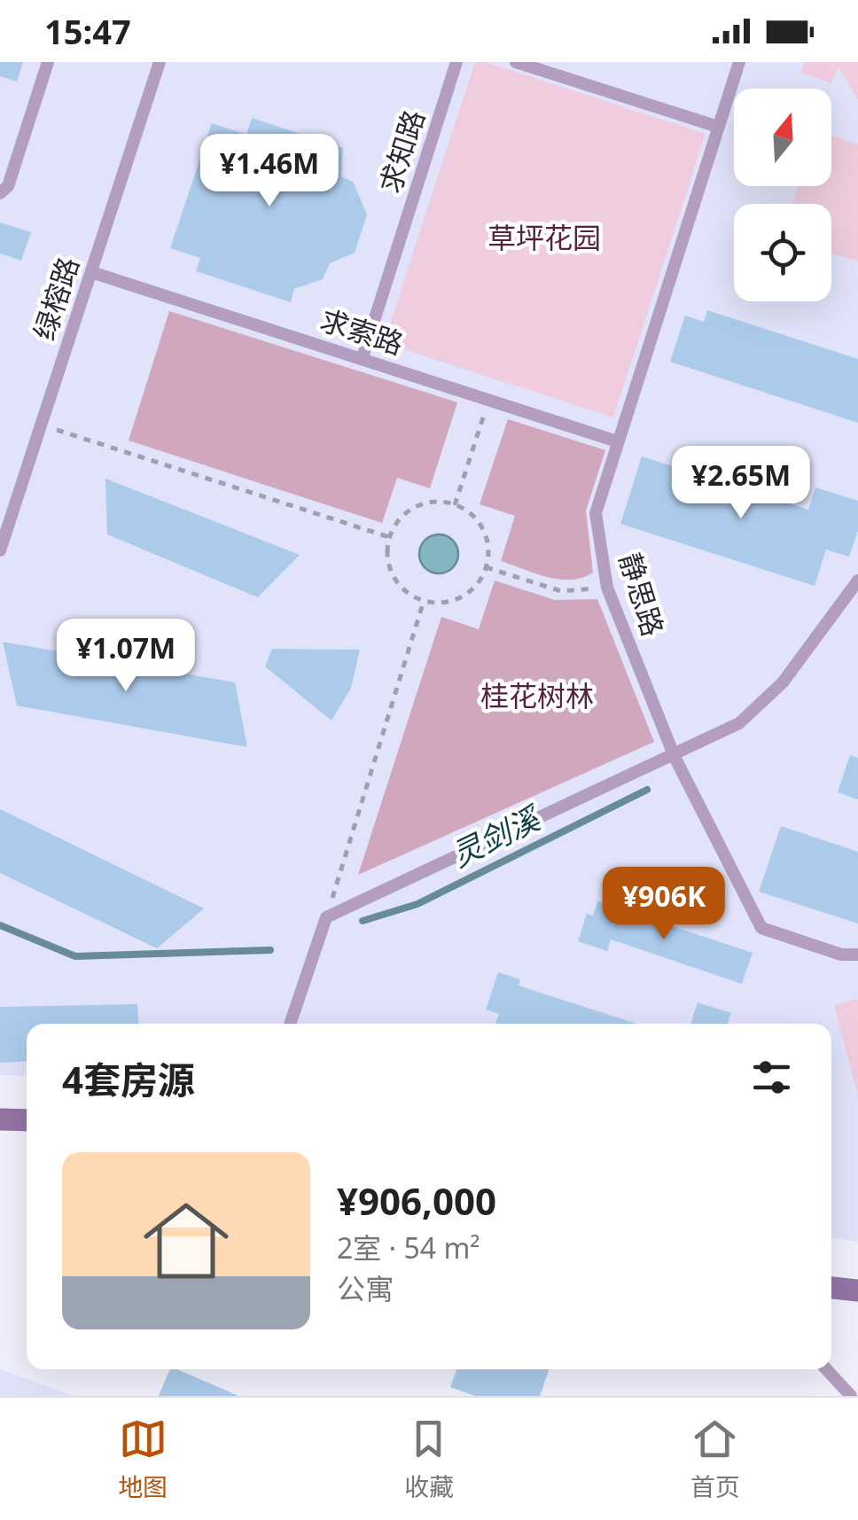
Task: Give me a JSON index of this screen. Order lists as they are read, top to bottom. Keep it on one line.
{"streets":{"lane":["求知路","绿榕路","求索路","静思路"]},"crossings":[["求知路","求索路"],["绿榕路","求索路"],["求索路","静思路"]],"water":["灵剑溪"],"parks":["草坪花园","桂花树林"],"north":"top","page":{"status":"15:47","price":["¥1.46M","¥2.65M","¥1.07M","¥906K"],"heading":"4套房源","list":[{"name":"¥906,000","note":"2室 · 54 m² · 公寓"}],"tabs":["地图","收藏","首页"]}}
